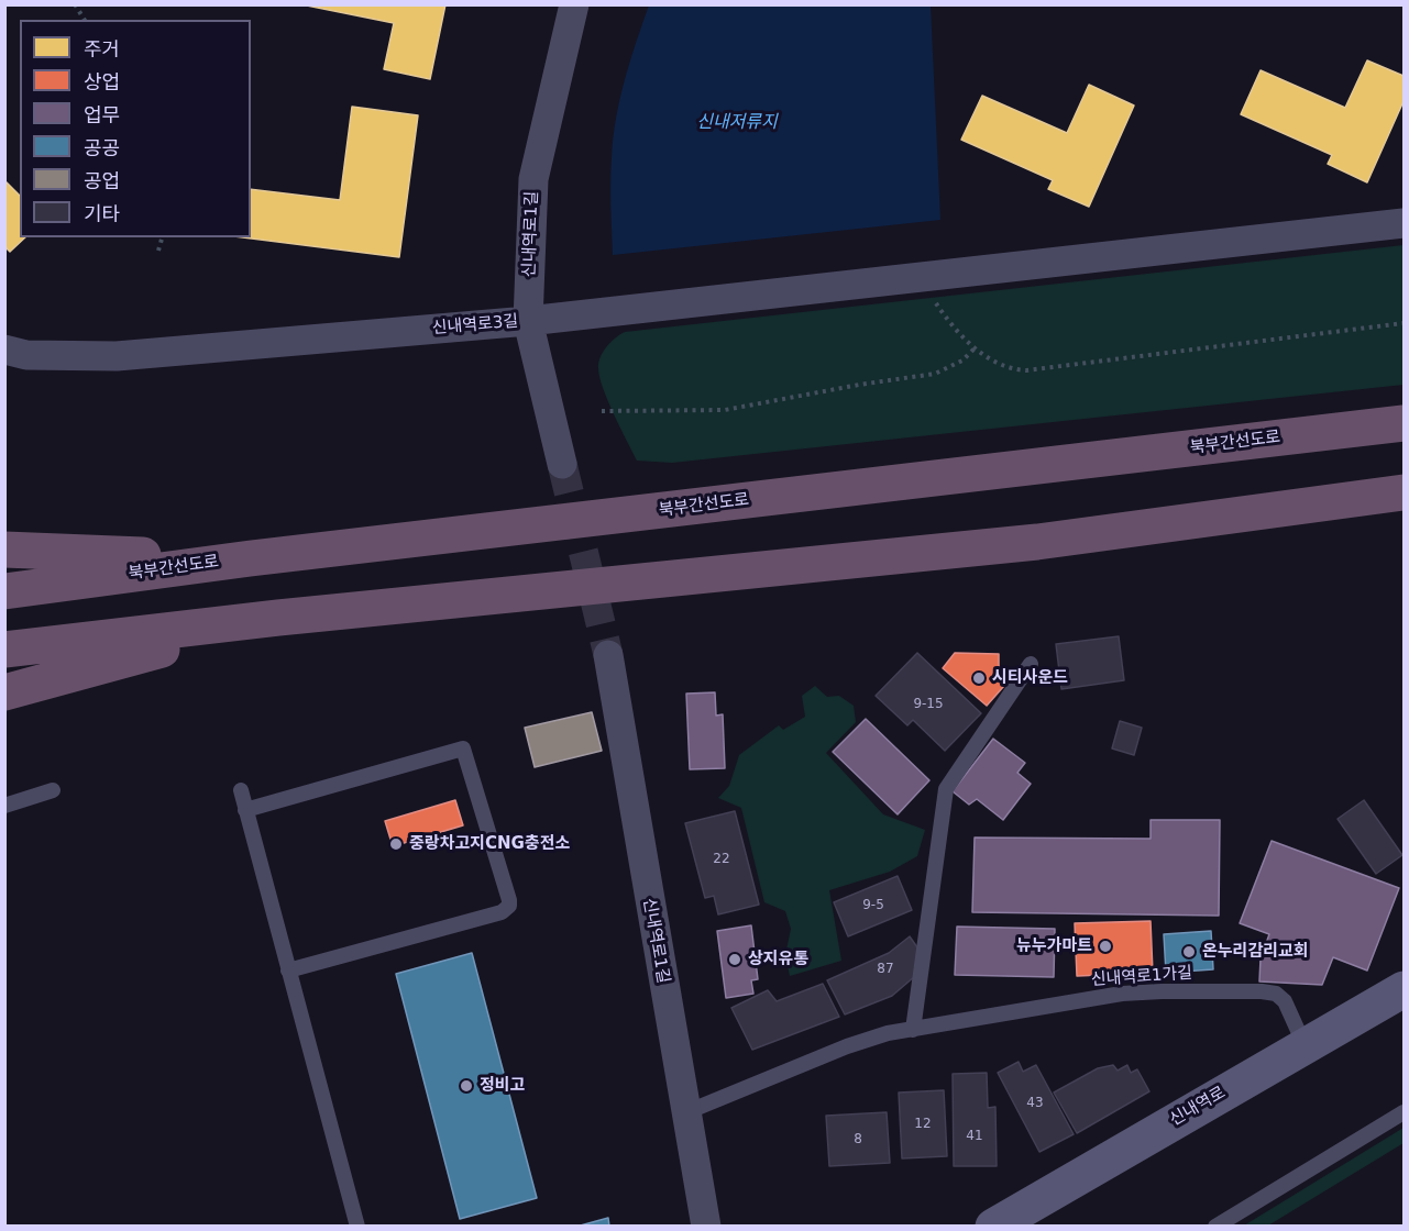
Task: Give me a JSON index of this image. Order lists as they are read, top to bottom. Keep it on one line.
{"streets":{"highway":["북부간선도로"],"street":["신내역로1길","신내역로3길","신내역로"],"lane":["신내역로1가길"]},"crossings":[["신내역로1길","신내역로3길"],["신내역로1길","신내역로1가길"],["신내역로1가길","신내역로"]],"water":["신내저류지"],"places":["시티사운드","중랑차고지CNG충전소","뉴누가마트","온누리감리교회","상지유통","정비고"],"house_numbers":["9-15","22","9-5","87","43","12","41","8"],"legend":["주거","상업","업무","공공","공업","기타"]}
